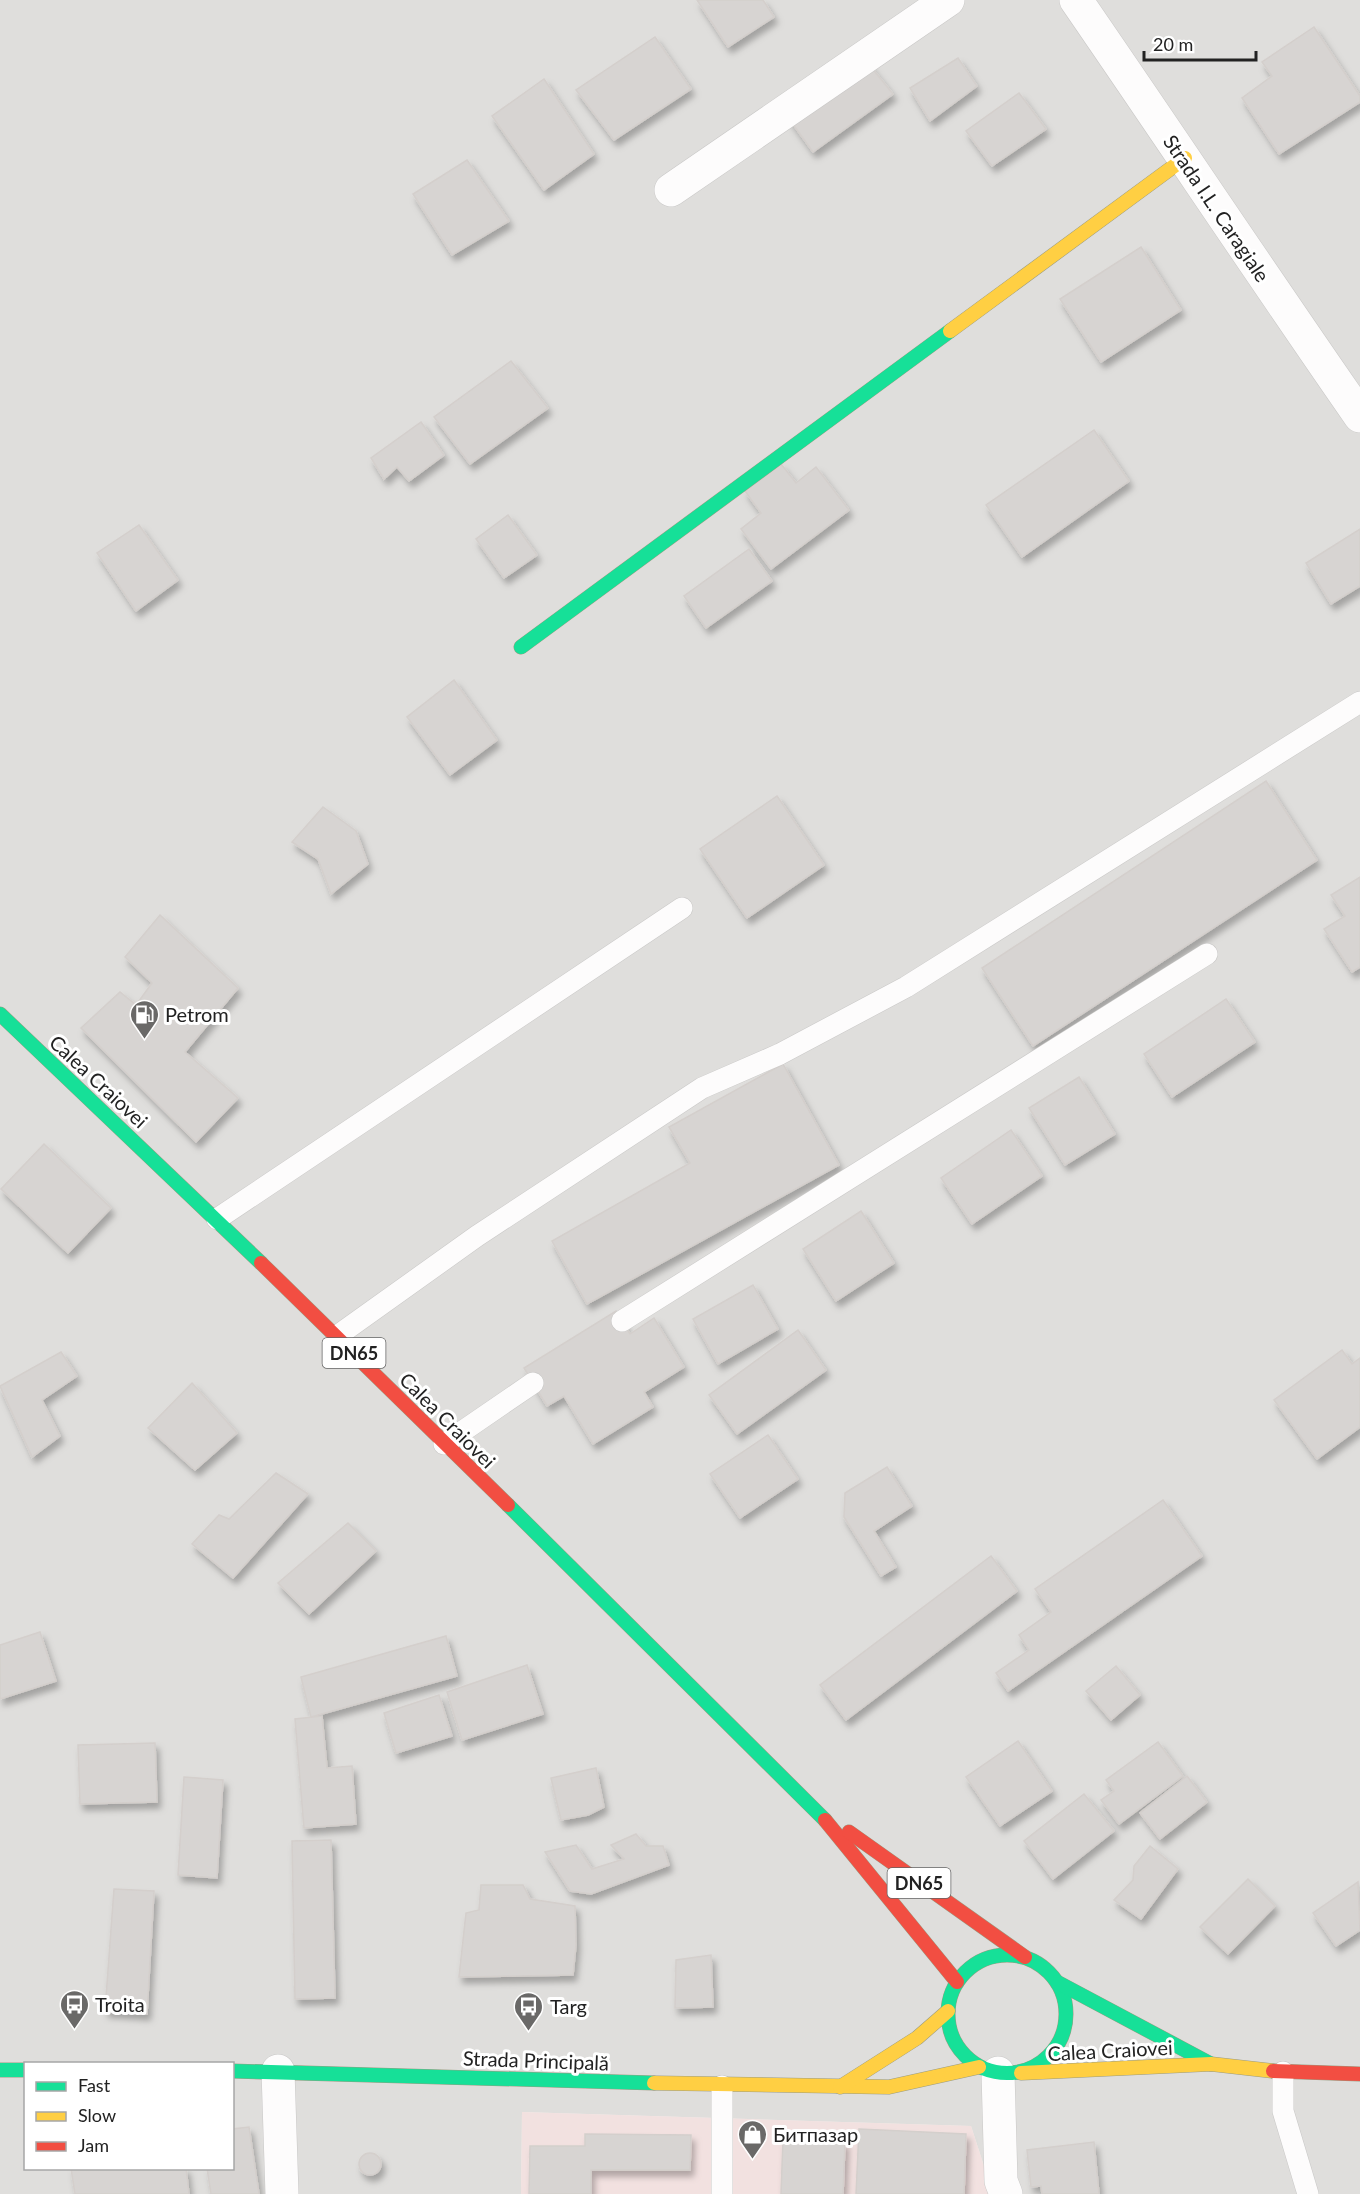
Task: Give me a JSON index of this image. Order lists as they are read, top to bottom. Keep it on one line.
{"streets":{"main road":["Calea Craiovei","DN65","Strada Principală"],"street":["Strada I.L. Caragiale"]},"crossings":[["Calea Craiovei","DN65"],["Calea Craiovei","Strada Principală"],["DN65","Strada Principală"]],"places":{"fuel station":["Petrom"],"bus stop":["Troita","Targ"],"shop":["Битпазар"]},"legend":["Fast","Slow","Jam"],"scale_bar":"20 m"}
